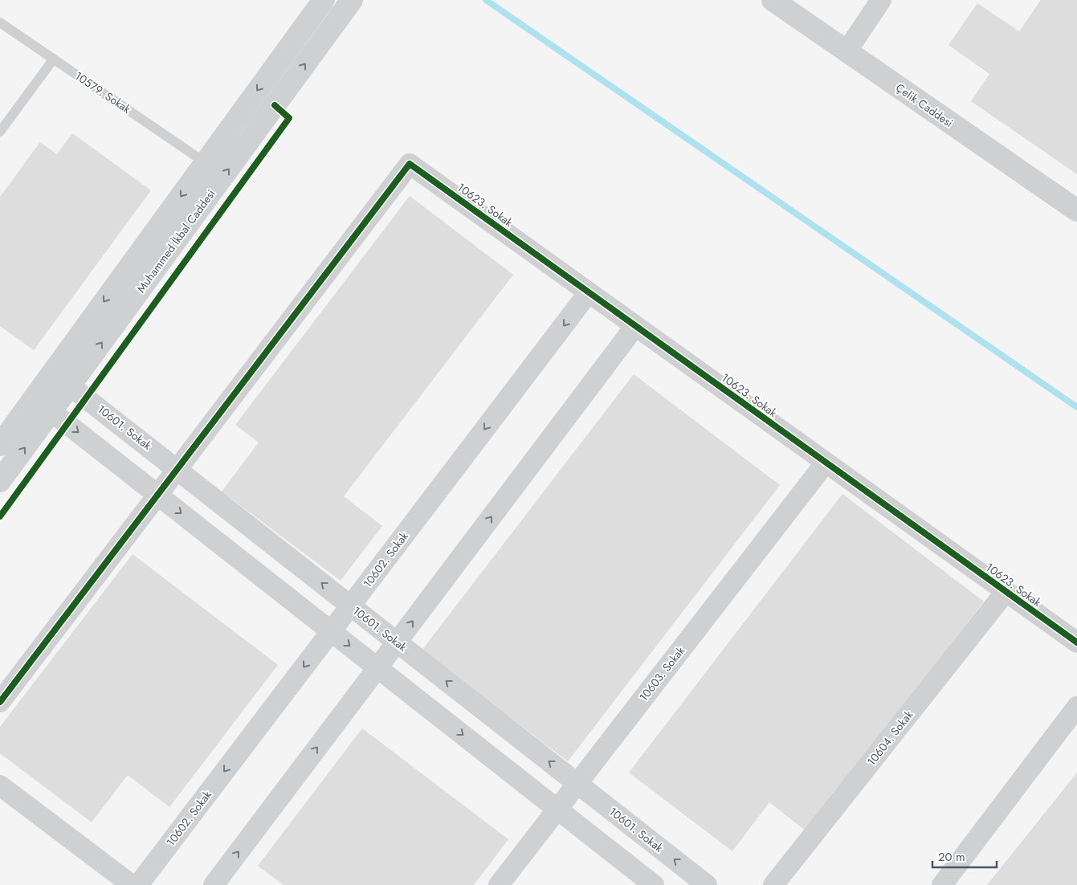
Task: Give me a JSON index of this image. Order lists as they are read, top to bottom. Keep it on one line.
{"streets":{"street":["Çelik Caddesi","10623. Sokak","Muhammed İkbal Caddesi","10601. Sokak","10602. Sokak","10603. Sokak","10604. Sokak"],"lane":["10579. Sokak"]},"crossings":[["10579. Sokak","Muhammed İkbal Caddesi"],["10623. Sokak","10601. Sokak"],["10623. Sokak","10602. Sokak"],["10623. Sokak","10603. Sokak"],["10623. Sokak","10604. Sokak"],["Muhammed İkbal Caddesi","10601. Sokak"],["10601. Sokak","10602. Sokak"],["10601. Sokak","10603. Sokak"]],"scale_bar":"20 m"}
